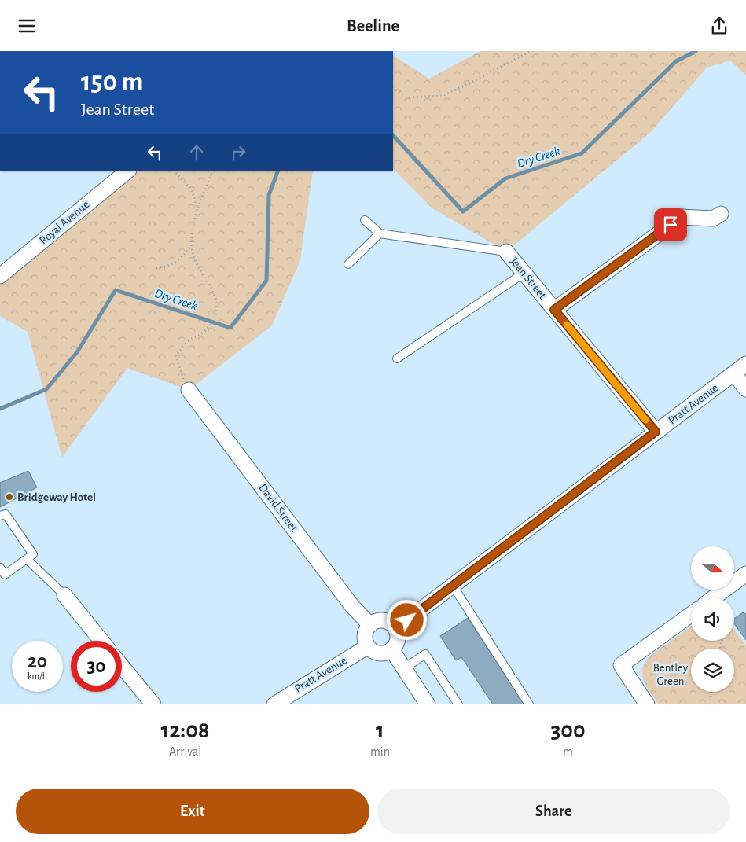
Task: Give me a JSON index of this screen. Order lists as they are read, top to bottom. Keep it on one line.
{"streets":{"street":["Royal Avenue","Jean Street","Pratt Avenue","David Street"]},"crossings":[["Jean Street","Pratt Avenue"],["Pratt Avenue","David Street"]],"water":["Dry Creek"],"parks":["Bentley Green"],"places":["Bridgeway Hotel"],"north":"right","page":{"header":"Beeline","turn":["150 m","Jean Street"],"speed":"20 km/h","limit":"30","eta":["12:08","Arrival","1","min","300","m"],"buttons":["Exit","Share"]}}
